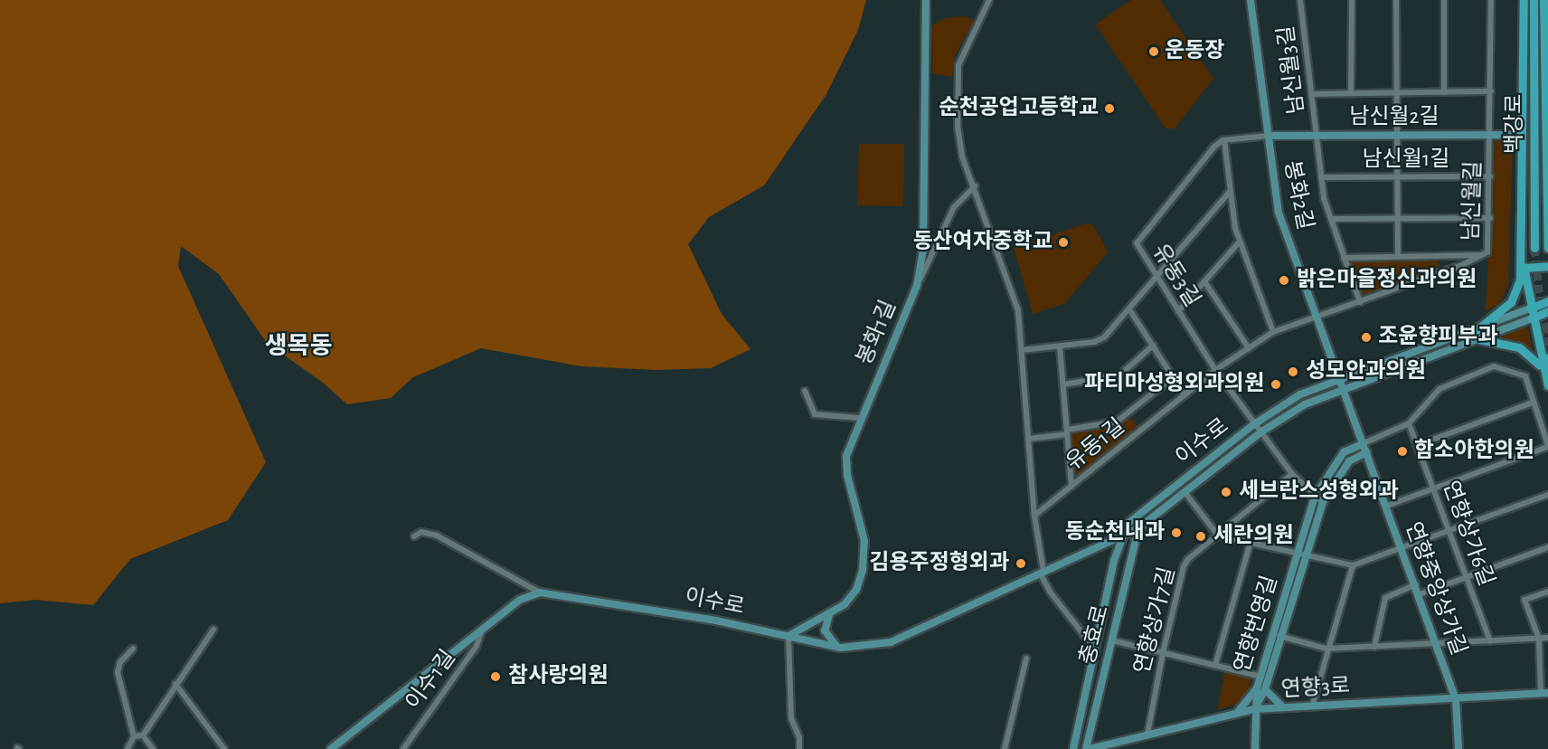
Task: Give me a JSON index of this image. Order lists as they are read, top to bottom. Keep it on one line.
{"streets":{"main road":["백강로"],"street":["남신월3길","남신월2길","남신월1길","봉화2길","남신월길","유동3길","봉화1길","이수로","유동1길","연향상가6길","연향중앙상가길","연향상가7길","연향번영길","충효로","이수1길","연향3로"]},"crossings":[["남신월3길","남신월2길"],["남신월2길","봉화2길"],["남신월2길","남신월길"],["남신월1길","남신월길"],["봉화2길","남신월길"],["봉화2길","이수로"],["봉화2길","유동1길"],["봉화2길","연향중앙상가길"],["봉화2길","연향번영길"],["남신월길","유동1길"],["유동3길","이수로"],["유동3길","유동1길"],["유동3길","연향상가7길"],["봉화1길","이수로"],["이수로","충효로"],["이수로","이수1길"],["연향중앙상가길","연향번영길"],["연향중앙상가길","연향3로"],["연향상가7길","연향3로"],["연향번영길","연향3로"],["충효로","연향3로"]],"districts":["생목동"],"places":["운동장","순천공업고등학교","동산여자중학교","밝은마을정신과의원","조윤향피부과","성모안과의원","파티마성형외과의원","함소아한의원","세브란스성형외과","동순천내과","세란의원","김용주정형외과","참사랑의원"]}
